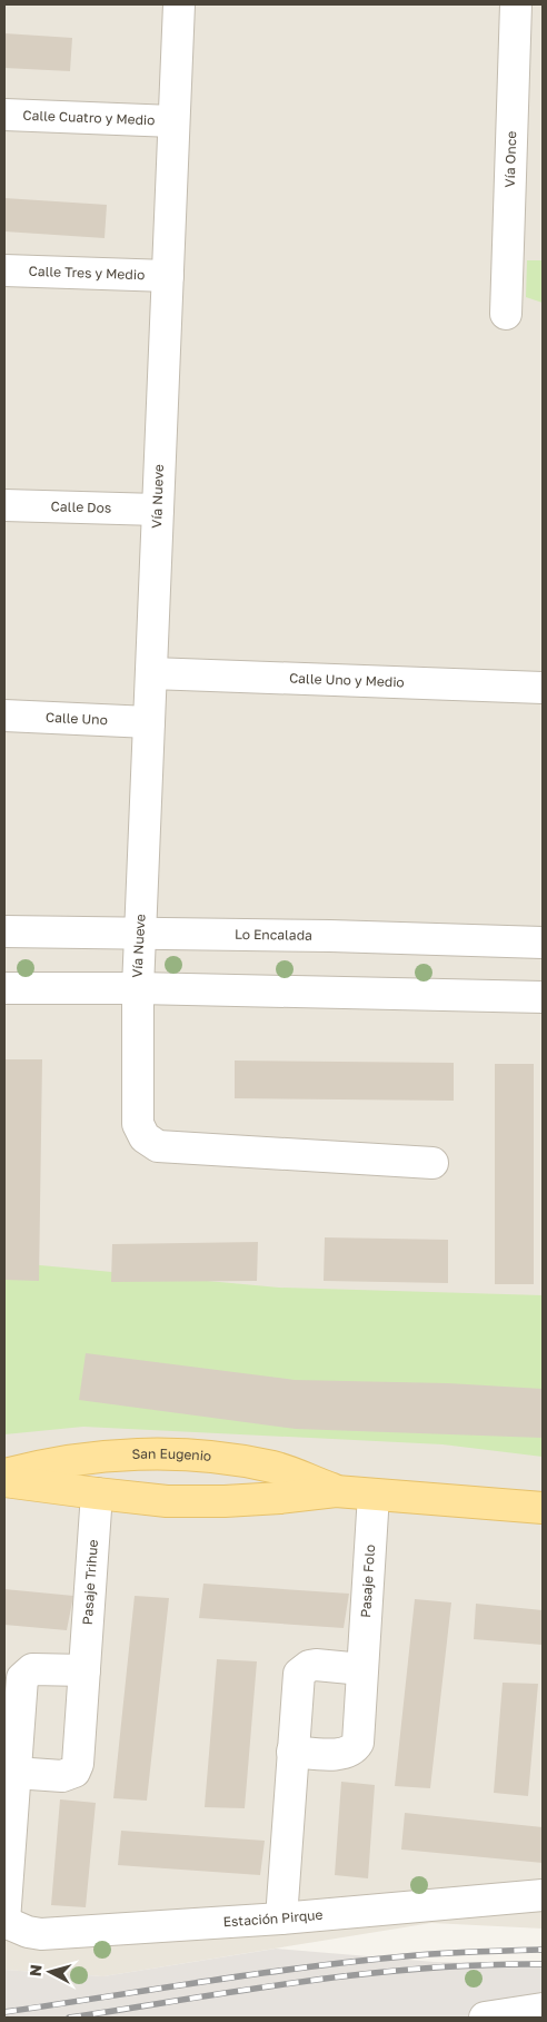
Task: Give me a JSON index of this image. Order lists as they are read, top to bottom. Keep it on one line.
{"streets":{"main road":["San Eugenio"],"street":["Calle Cuatro y Medio","Vía Once","Calle Tres y Medio","Vía Nueve","Calle Dos","Calle Uno y Medio","Calle Uno","Lo Encalada","Pasaje Trihue","Pasaje Folo","Estación Pirque"]},"crossings":[["Calle Cuatro y Medio","Vía Nueve"],["Calle Tres y Medio","Vía Nueve"],["Vía Nueve","Calle Dos"],["Vía Nueve","Calle Uno y Medio"],["Vía Nueve","Calle Uno"],["Vía Nueve","Lo Encalada"],["San Eugenio","Pasaje Trihue"],["San Eugenio","Pasaje Folo"]],"north":"left"}
